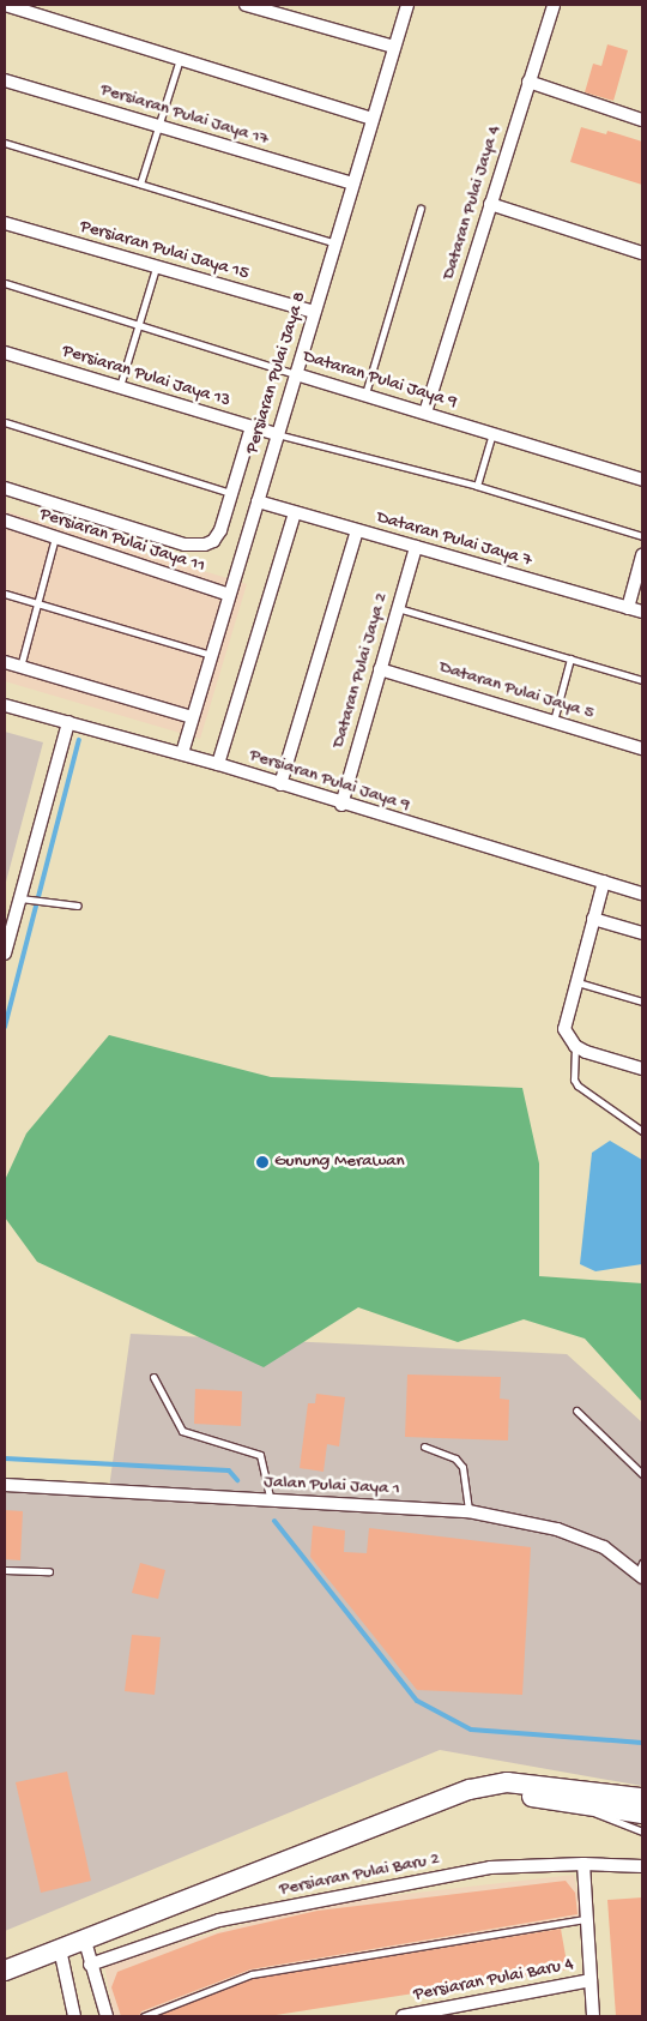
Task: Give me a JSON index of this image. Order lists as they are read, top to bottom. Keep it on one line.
{"streets":{"street":["Persiaran Pulai Jaya 17","Dataran Pulai Jaya 4","Persiaran Pulai Jaya 15","Persiaran Pulai Jaya 8","Persiaran Pulai Jaya 13","Dataran Pulai Jaya 9","Dataran Pulai Jaya 7","Persiaran Pulai Jaya 11","Dataran Pulai Jaya 2","Dataran Pulai Jaya 5","Persiaran Pulai Jaya 9","Jalan Pulai Jaya 1","Persiaran Pulai Baru 2","Persiaran Pulai Baru 4"]},"crossings":[["Persiaran Pulai Jaya 17","Persiaran Pulai Jaya 8"],["Dataran Pulai Jaya 4","Dataran Pulai Jaya 9"],["Persiaran Pulai Jaya 15","Persiaran Pulai Jaya 8"],["Persiaran Pulai Jaya 8","Persiaran Pulai Jaya 13"],["Persiaran Pulai Jaya 8","Dataran Pulai Jaya 9"],["Persiaran Pulai Jaya 8","Dataran Pulai Jaya 7"],["Persiaran Pulai Jaya 8","Persiaran Pulai Jaya 11"],["Persiaran Pulai Jaya 8","Persiaran Pulai Jaya 9"],["Dataran Pulai Jaya 7","Dataran Pulai Jaya 2"],["Dataran Pulai Jaya 2","Dataran Pulai Jaya 5"],["Dataran Pulai Jaya 2","Persiaran Pulai Jaya 9"]],"places":["Gunung Merawan"]}
